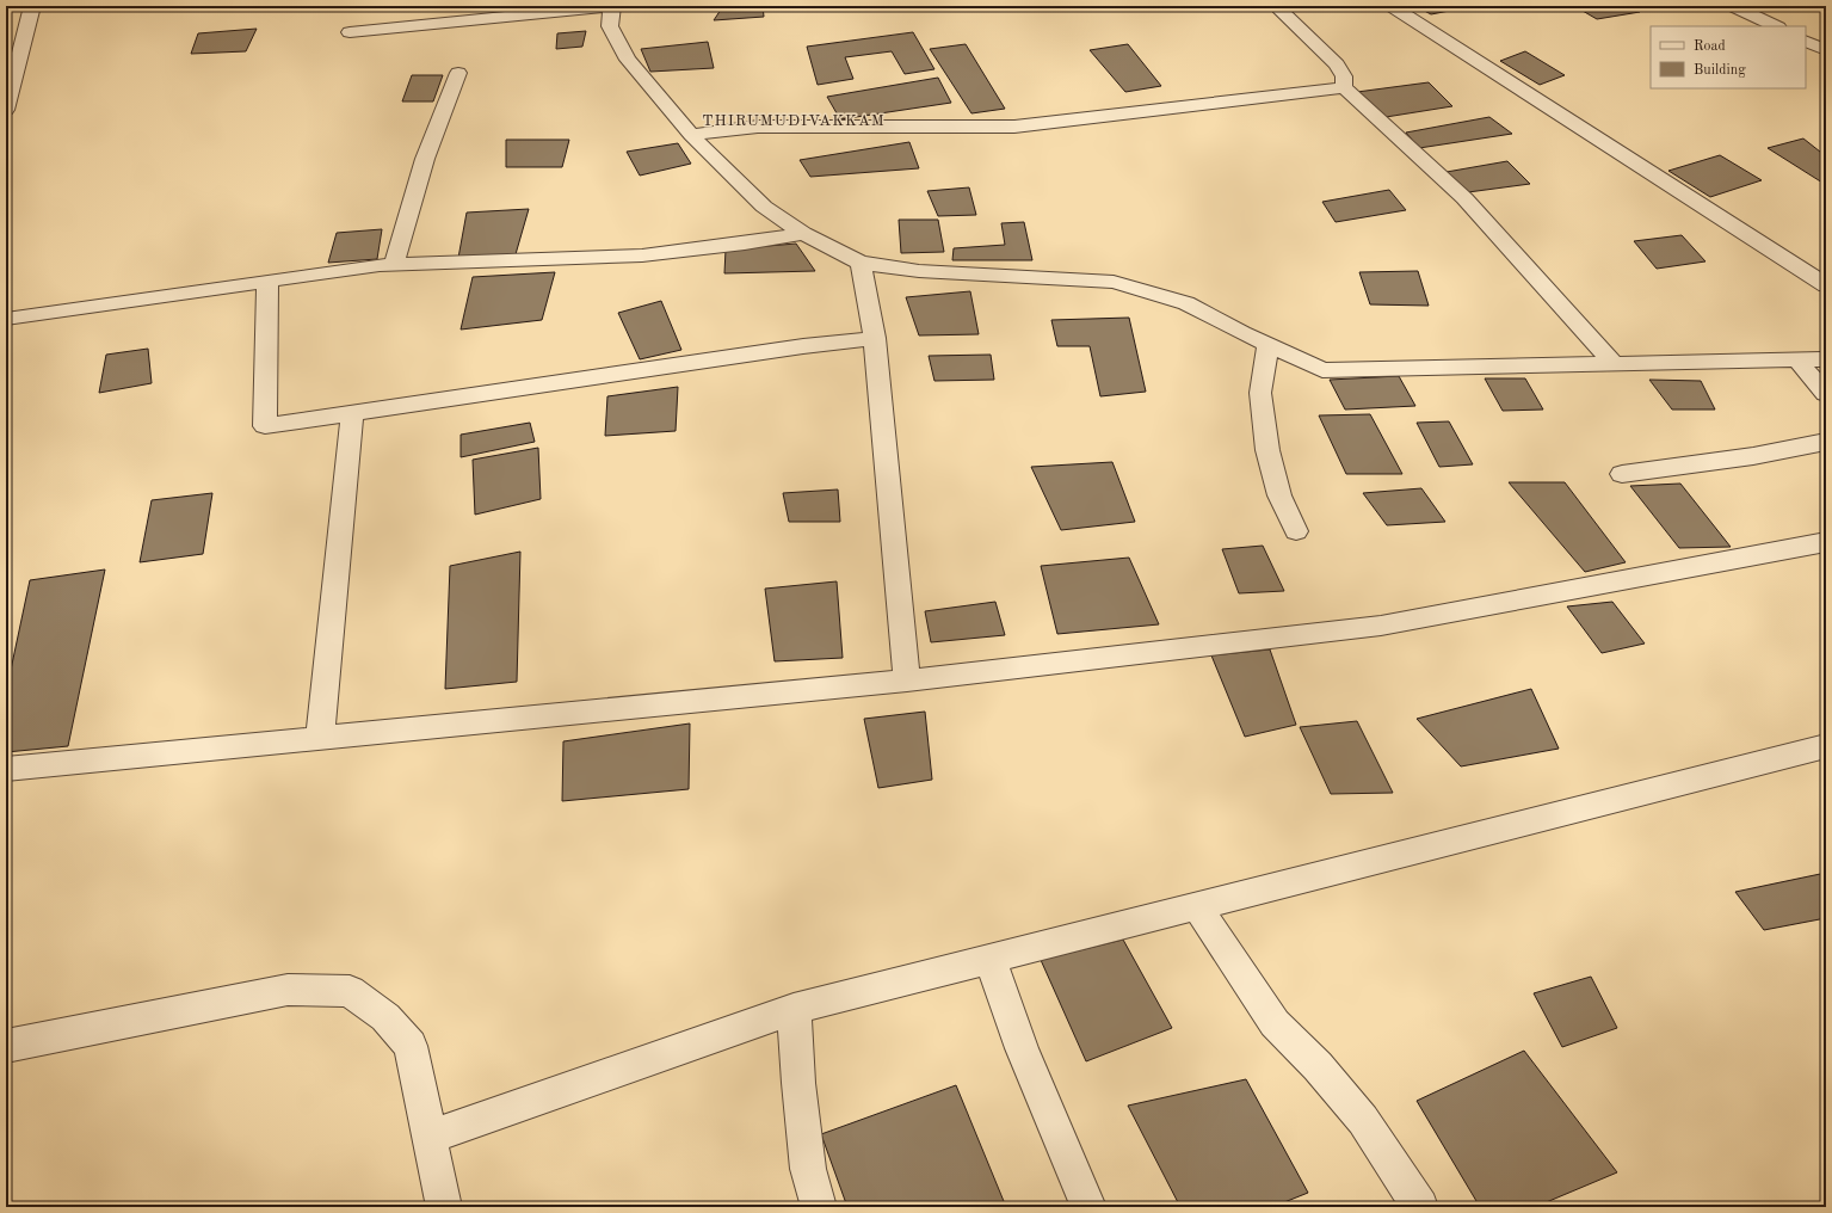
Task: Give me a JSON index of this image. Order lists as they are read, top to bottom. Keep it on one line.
{"districts":["THIRUMUDIVAKKAM"],"legend":["Road","Building"]}
